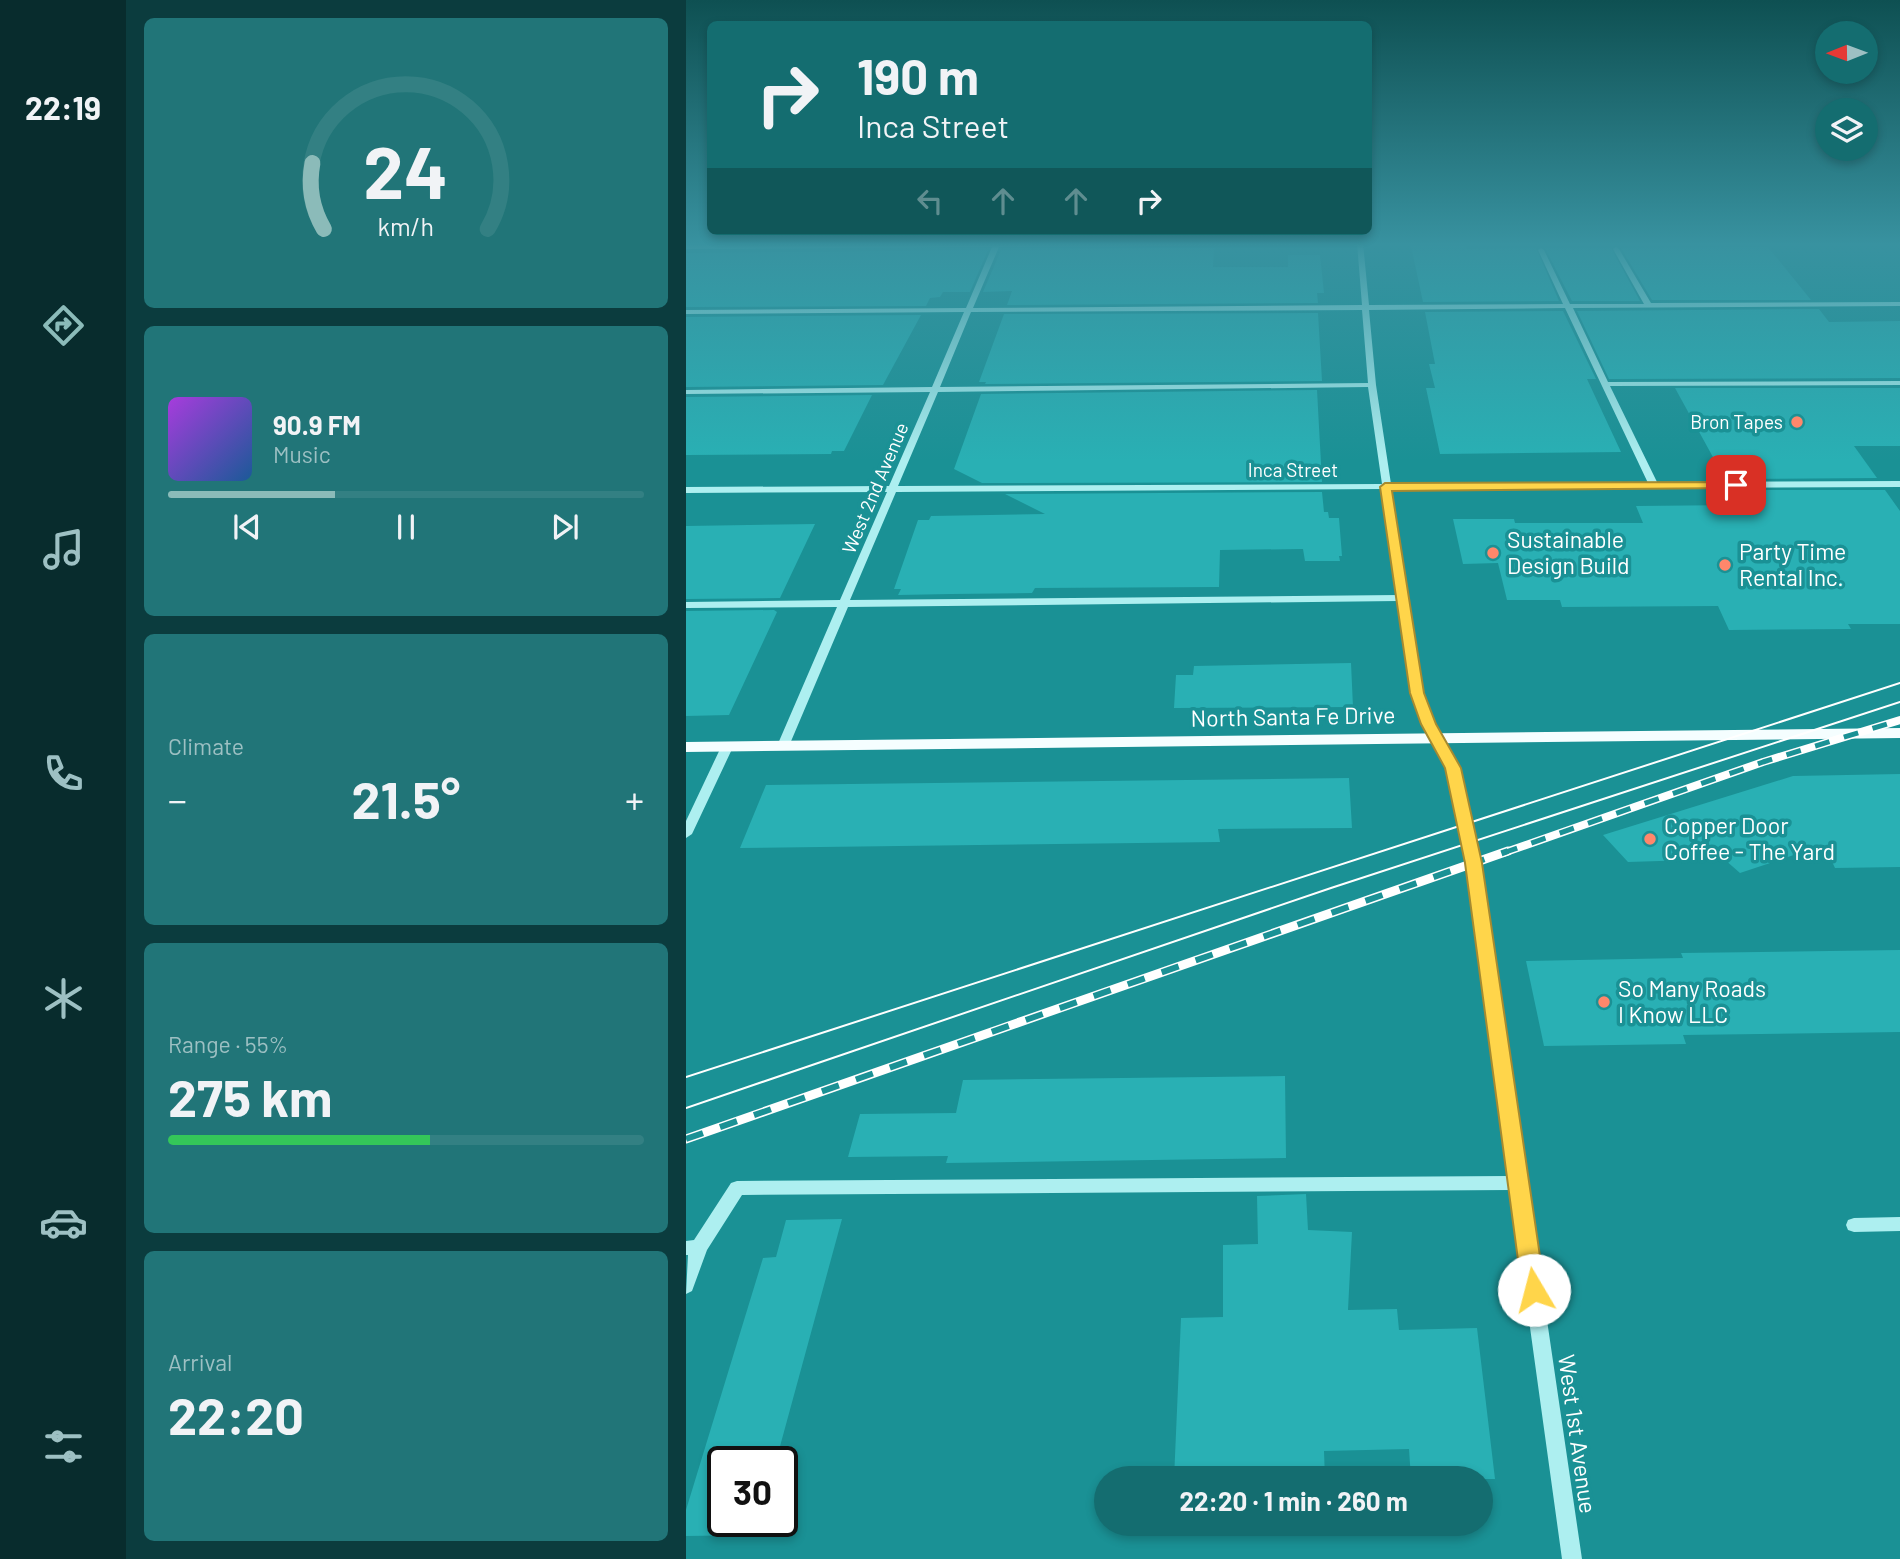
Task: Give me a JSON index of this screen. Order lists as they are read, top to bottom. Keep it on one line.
{"streets":{"main road":["North Santa Fe Drive"],"street":["Inca Street","West 2nd Avenue","West 1st Avenue"]},"crossings":[["Inca Street","West 2nd Avenue"],["Inca Street","West 1st Avenue"],["West 2nd Avenue","North Santa Fe Drive"],["North Santa Fe Drive","West 1st Avenue"]],"places":["Bron Tapes","Sustainable Design Build","Party Time Rental Inc.","Copper Door Coffee - The Yard","So Many Roads I Know LLC"],"north":"left","page":{"tabs":"22:19","turn":["190 m","Inca Street"],"song":["90.9 FM","Music"],"tile":["Climate",["Range · 55%","275 km"],["Arrival","22:20"]],"heat":["−","21.5°","+"],"limit":"30","trip":"22:20 · 1 min · 260 m","gauge":["24","km/h"]}}
